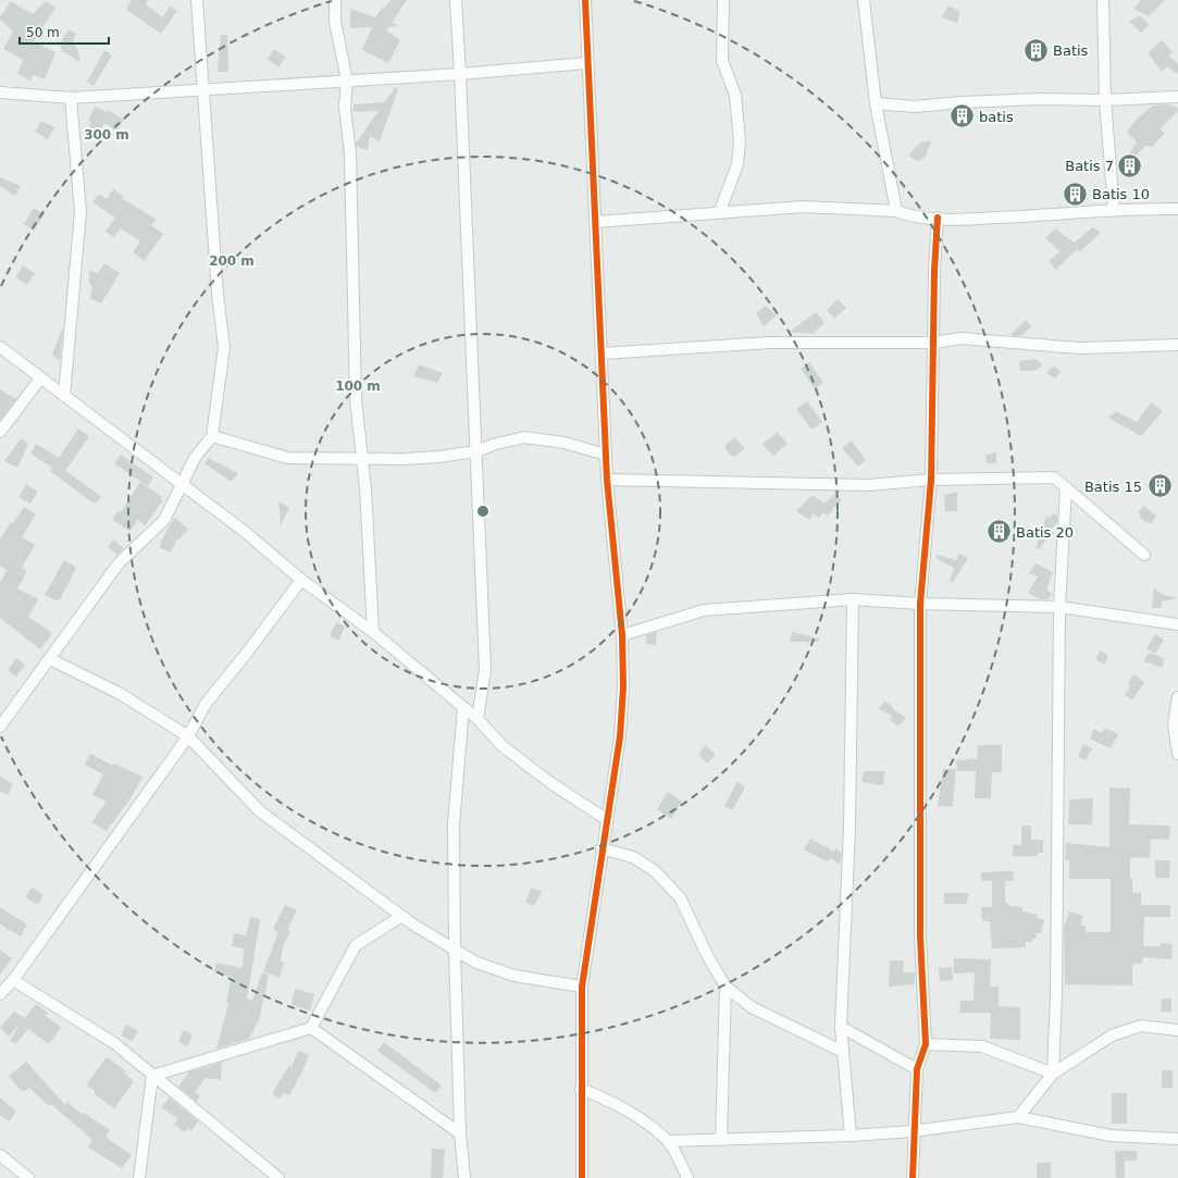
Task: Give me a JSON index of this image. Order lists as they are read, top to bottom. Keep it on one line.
{"places":{"building":["Batis","batis","Batis 7","Batis 10","Batis 15","Batis 20"]},"scale_bar":"50 m","rings":["300 m","200 m","100 m"]}
